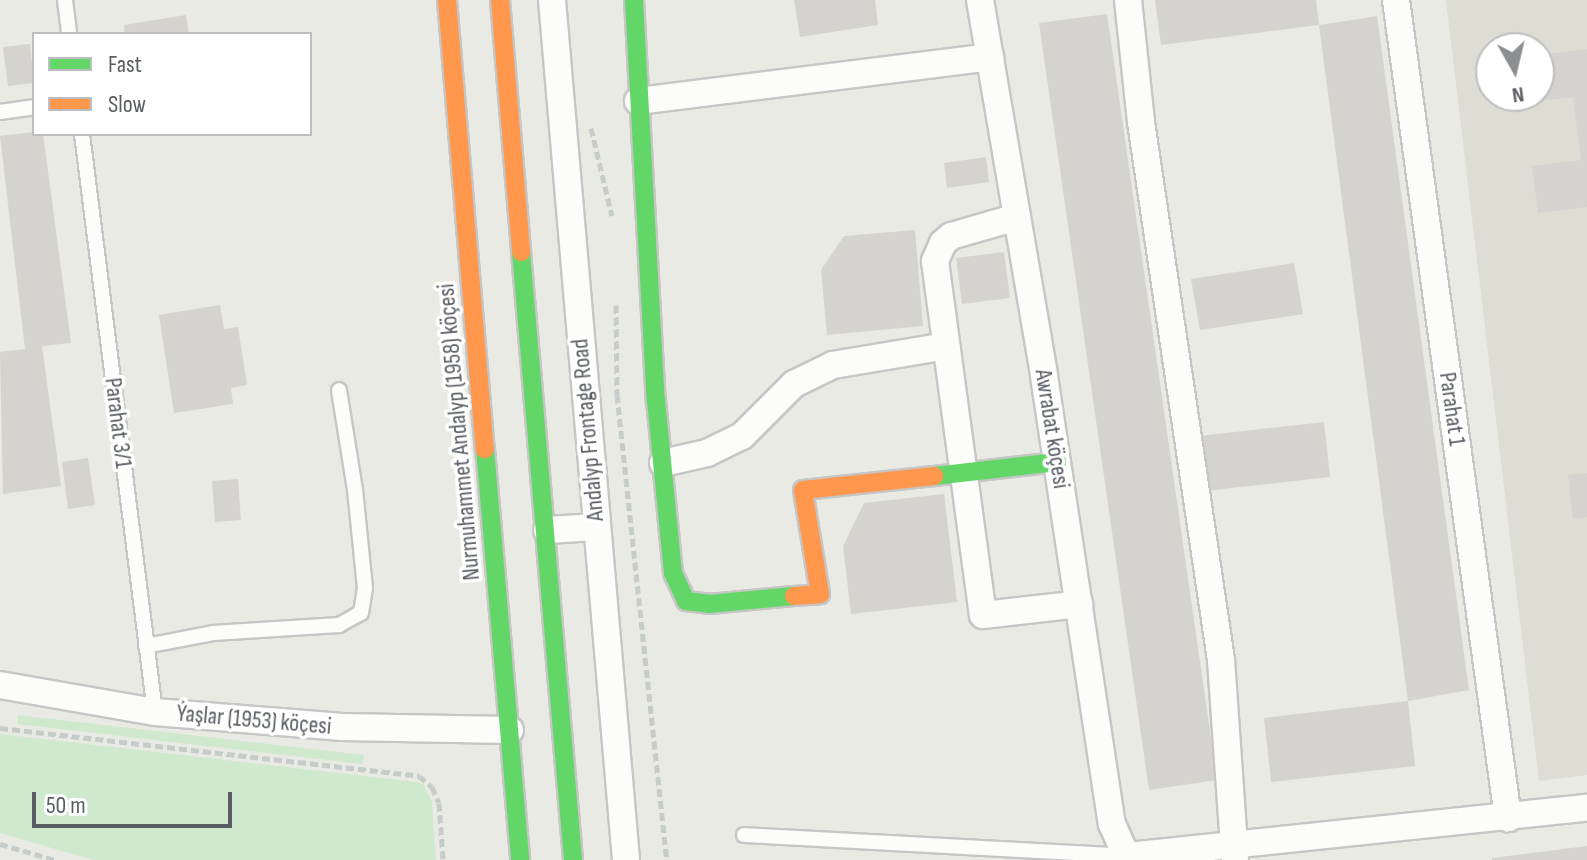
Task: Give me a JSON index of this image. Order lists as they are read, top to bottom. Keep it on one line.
{"streets":{"main road":["Nurmuhammet Andalyp (1958) köçesi"],"street":["Parahat 1","Awrabat köçesi","Andalyp Frontage Road","Ýaşlar (1953) köçesi"],"lane":["Parahat 3/1"]},"crossings":[["Parahat 3/1","Ýaşlar (1953) köçesi"],["Nurmuhammet Andalyp (1958) köçesi","Ýaşlar (1953) köçesi"]],"legend":["Fast","Slow"],"scale_bar":"50 m","north":"bottom"}
